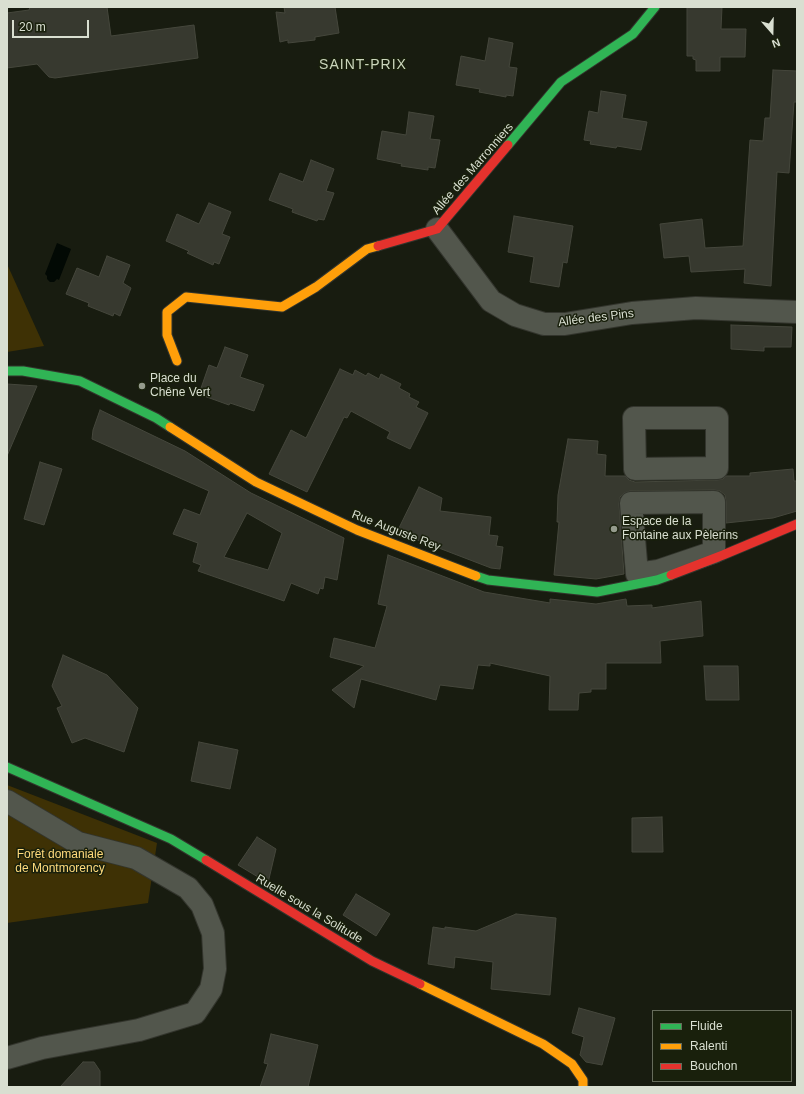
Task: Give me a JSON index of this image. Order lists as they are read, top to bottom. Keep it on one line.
{"streets":{"street":["Allée des Marronniers","Allée des Pins","Rue Auguste Rey","Ruelle sous la Solitude"]},"crossings":[["Allée des Marronniers","Allée des Pins"]],"districts":["SAINT-PRIX"],"parks":["Forêt domaniale de Montmorency"],"places":["Place du Chêne Vert","Espace de la Fontaine aux Pèlerins"],"legend":["Fluide","Ralenti","Bouchon"],"scale_bar":"20 m","north":"bottom"}
